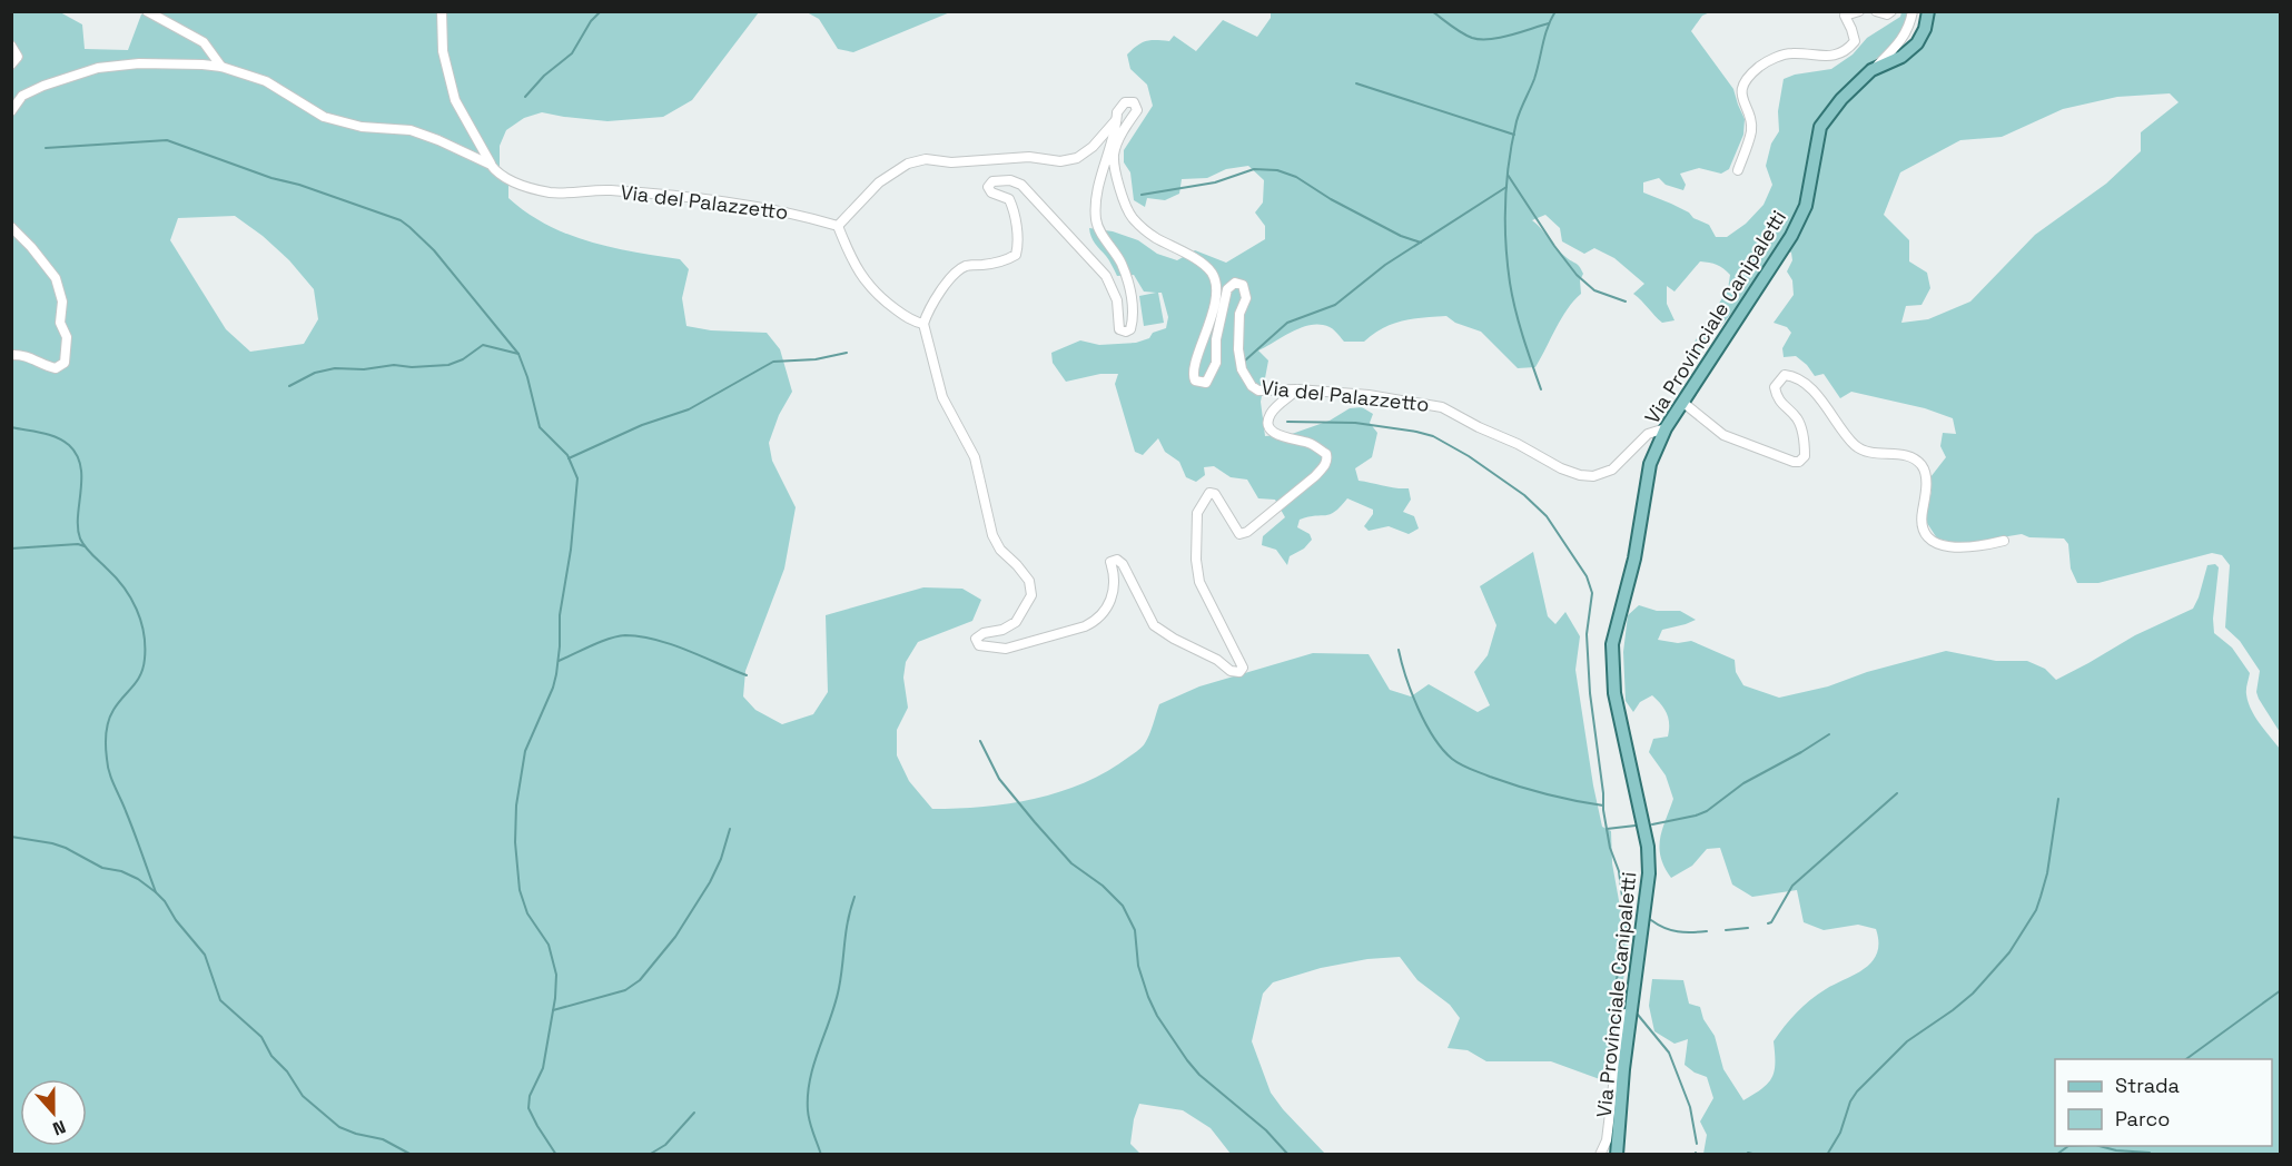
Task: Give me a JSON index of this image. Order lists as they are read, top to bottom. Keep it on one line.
{"streets":{"main road":["Via Provinciale Canipaletti"],"street":["Via del Palazzetto"]},"crossings":[["Via del Palazzetto","Via Provinciale Canipaletti"]],"legend":["Strada","Parco"],"north":"bottom"}
